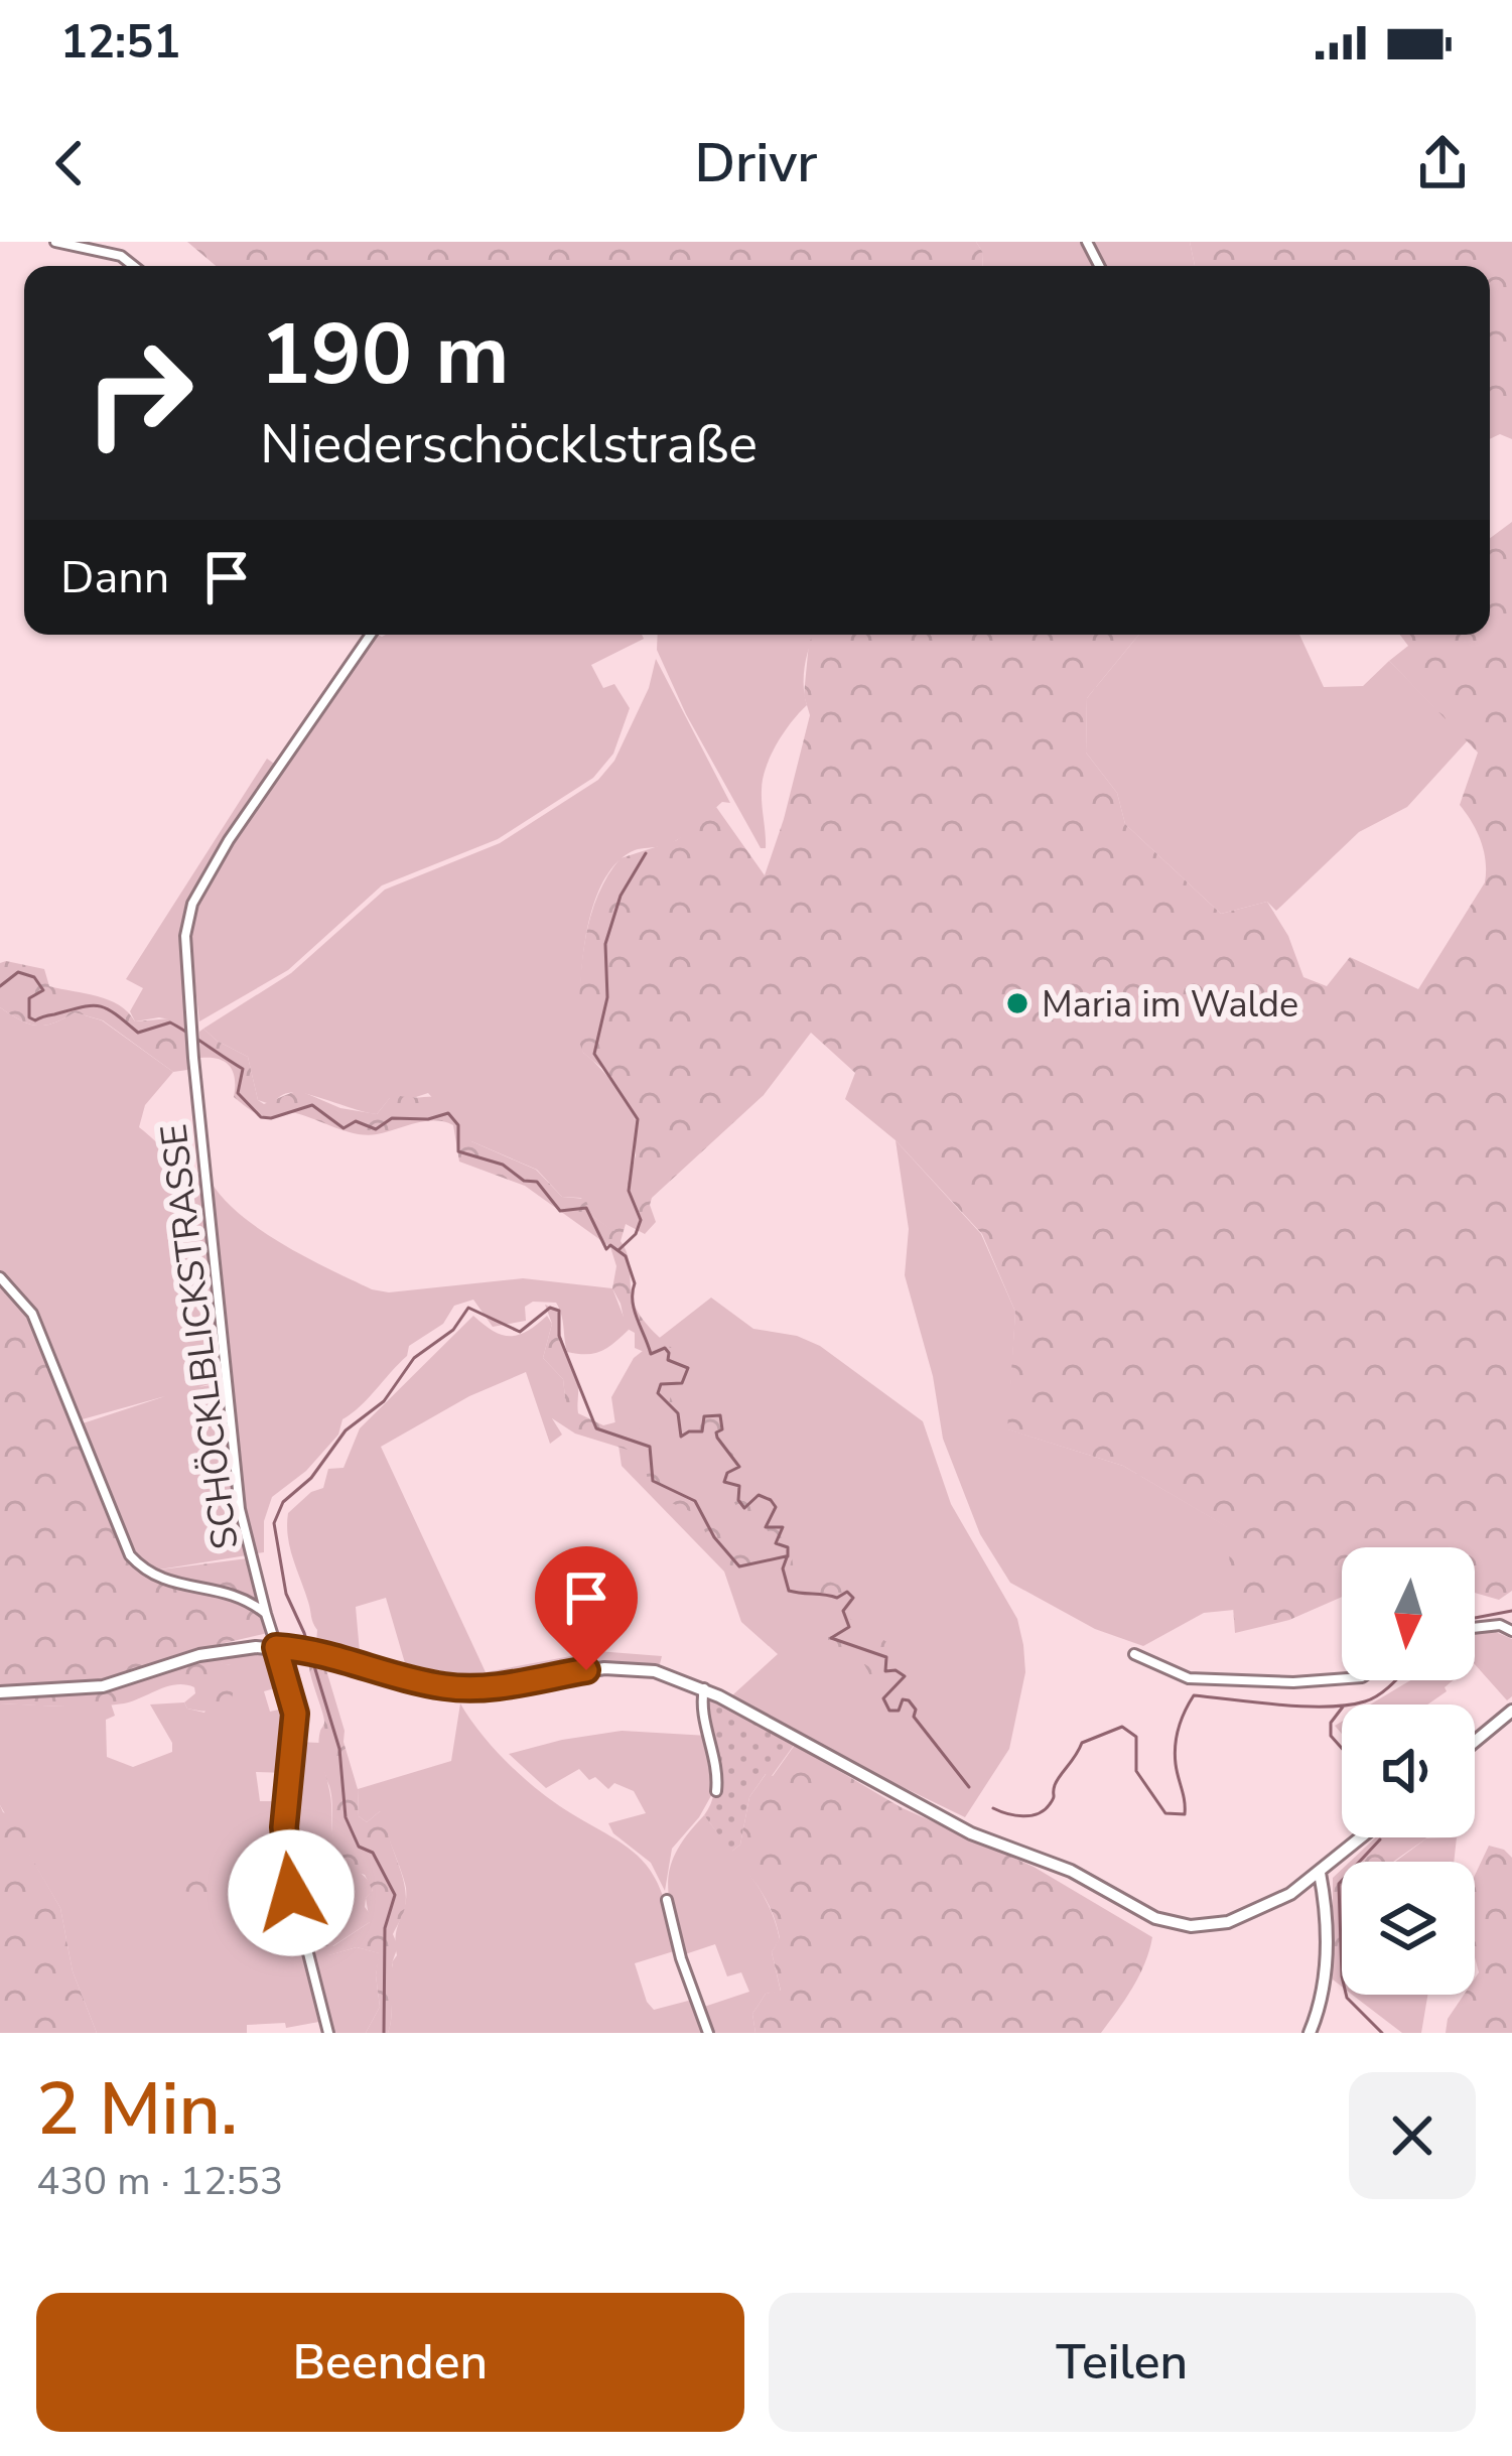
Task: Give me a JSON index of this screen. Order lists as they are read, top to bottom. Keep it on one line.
{"streets":{"street":["SCHÖCKLBLICKSTRASSE"]},"places":["Maria im Walde"],"north":"bottom","page":{"status":"12:51","header":"Drivr","turn":["190 m","Niederschöcklstraße"],"then":"Dann","heading":["2 Min.","430 m · 12:53"],"buttons":["Beenden","Teilen"]}}
